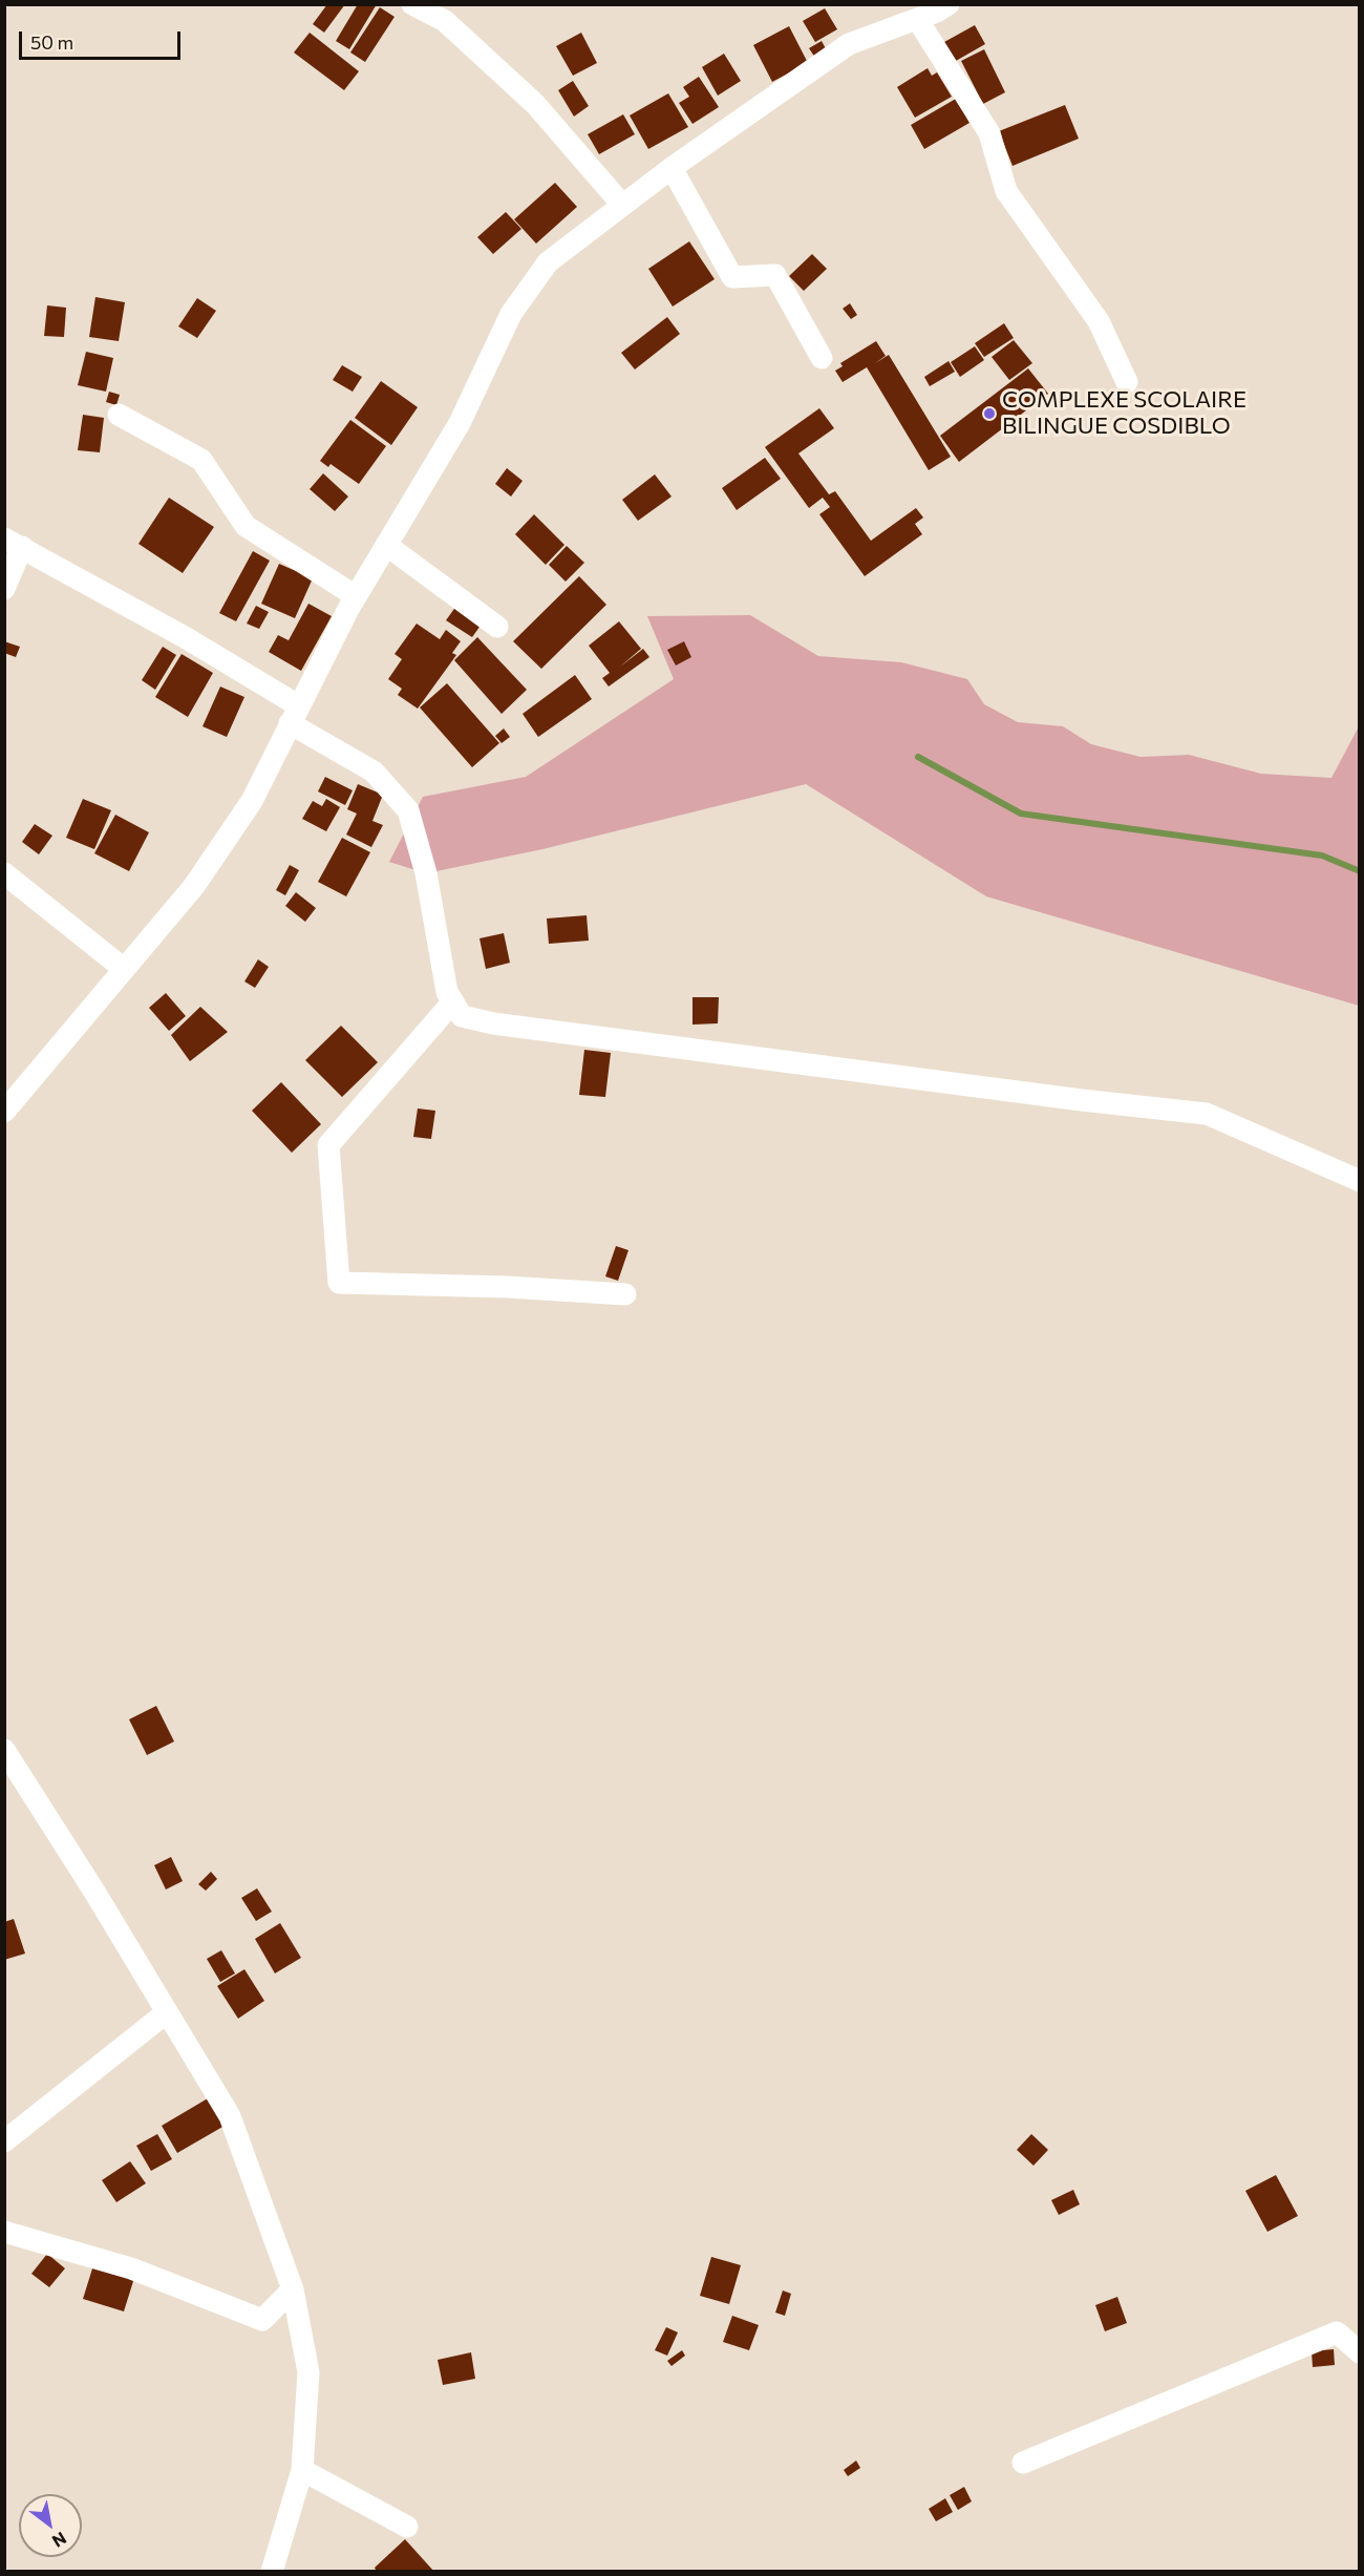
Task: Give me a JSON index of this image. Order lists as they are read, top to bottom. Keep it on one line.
{"places":["COMPLEXE SCOLAIRE BILINGUE COSDIBLO"],"scale_bar":"50 m","north":"bottom right"}
